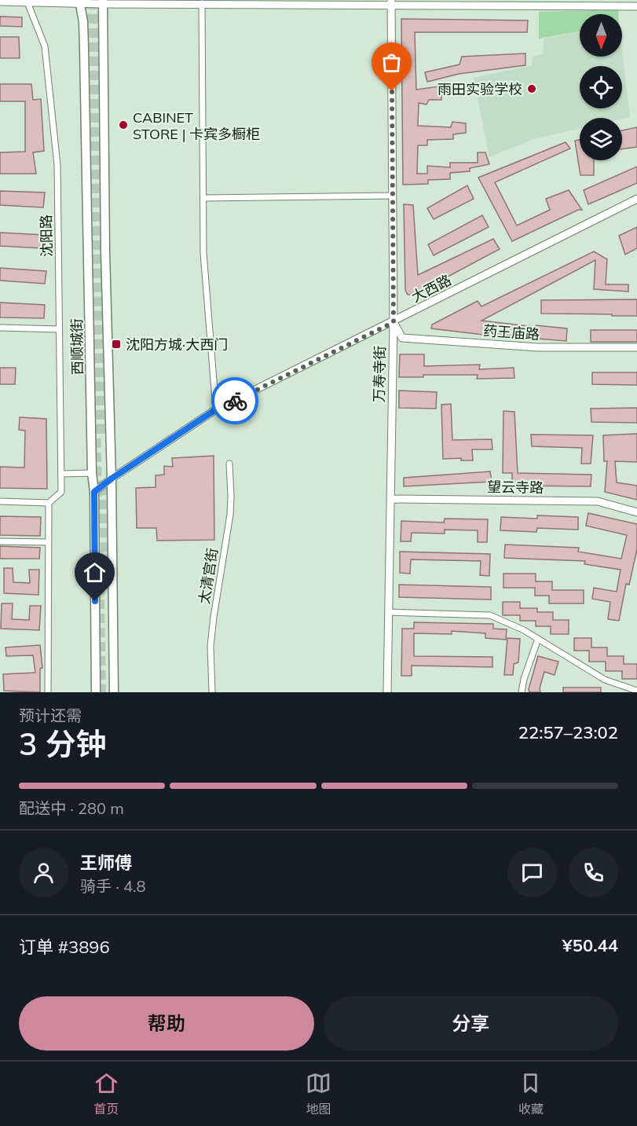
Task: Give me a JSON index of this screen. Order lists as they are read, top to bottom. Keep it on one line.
{"streets":{"main road":["大西路","药王庙路","西顺城街","万寿寺街","望云寺路"],"street":["沈阳路","太清宫街"]},"crossings":[["大西路","药王庙路"],["大西路","西顺城街"],["大西路","万寿寺街"],["药王庙路","万寿寺街"],["万寿寺街","望云寺路"]],"places":{"other":["雨田实验学校","CABINET STORE | 卡宾多橱柜"],"transit":["沈阳方城·大西门"]},"north":"bottom","page":{"heading":["3 分钟","预计还需","22:57–23:02"],"panel":["王师傅","骑手 · 4.8","订单 #3896","¥50.44"],"bar":"配送中 · 280 m","buttons":["帮助","分享"],"tabs":["首页","地图","收藏"]}}
